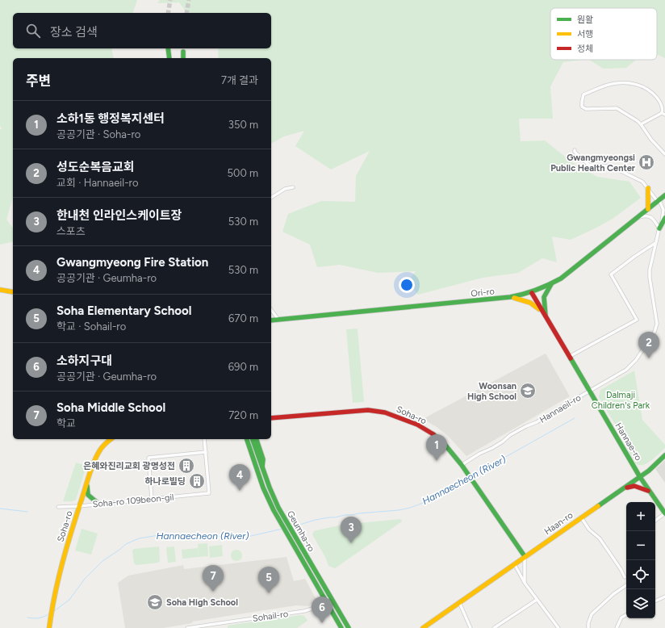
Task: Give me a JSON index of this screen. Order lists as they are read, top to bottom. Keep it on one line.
{"streets":{"main road":["Ori-ro","Soha-ro","Hannae-ro","Haan-ro","Geumha-ro"],"street":["Hannaeil-ro","Soha-ro 109beon-gil","Sohail-ro"]},"crossings":[["Ori-ro","Hannaeil-ro"],["Ori-ro","Hannae-ro"],["Hannaeil-ro","Soha-ro"],["Hannaeil-ro","Hannae-ro"],["Soha-ro","Soha-ro 109beon-gil"],["Soha-ro","Haan-ro"],["Hannae-ro","Haan-ro"],["Geumha-ro","Sohail-ro"]],"water":["Hannaecheon (River)"],"parks":["Dalmaji Children's Park"],"places":{"hospital":["Gwangmyeongsi Public Health Center"],"school or university":["Woonsan High School","Soha High School"],"building":["은혜와진리교회 광명성전","하나로빌딩"]},"legend":["원활","서행","정체"],"page":{"search":"장소 검색","heading":["주변","7개 결과"],"list":[{"mark":"1","name":"소하1동 행정복지센터","note":"공공기관 · Soha-ro","value":"350 m"},{"mark":"2","name":"성도순복음교회","note":"교회 · Hannaeil-ro","value":"500 m"},{"mark":"3","name":"한내천 인라인스케이트장","note":"스포츠","value":"530 m"},{"mark":"4","name":"Gwangmyeong Fire Station","note":"공공기관 · Geumha-ro","value":"530 m"},{"mark":"5","name":"Soha Elementary School","note":"학교 · Sohail-ro","value":"670 m"},{"mark":"6","name":"소하지구대","note":"공공기관 · Geumha-ro","value":"690 m"},{"mark":"7","name":"Soha Middle School","note":"학교","value":"720 m"}],"pins":["2","1","4","3","7","5","6"],"map_buttons":["+","−"]}}
